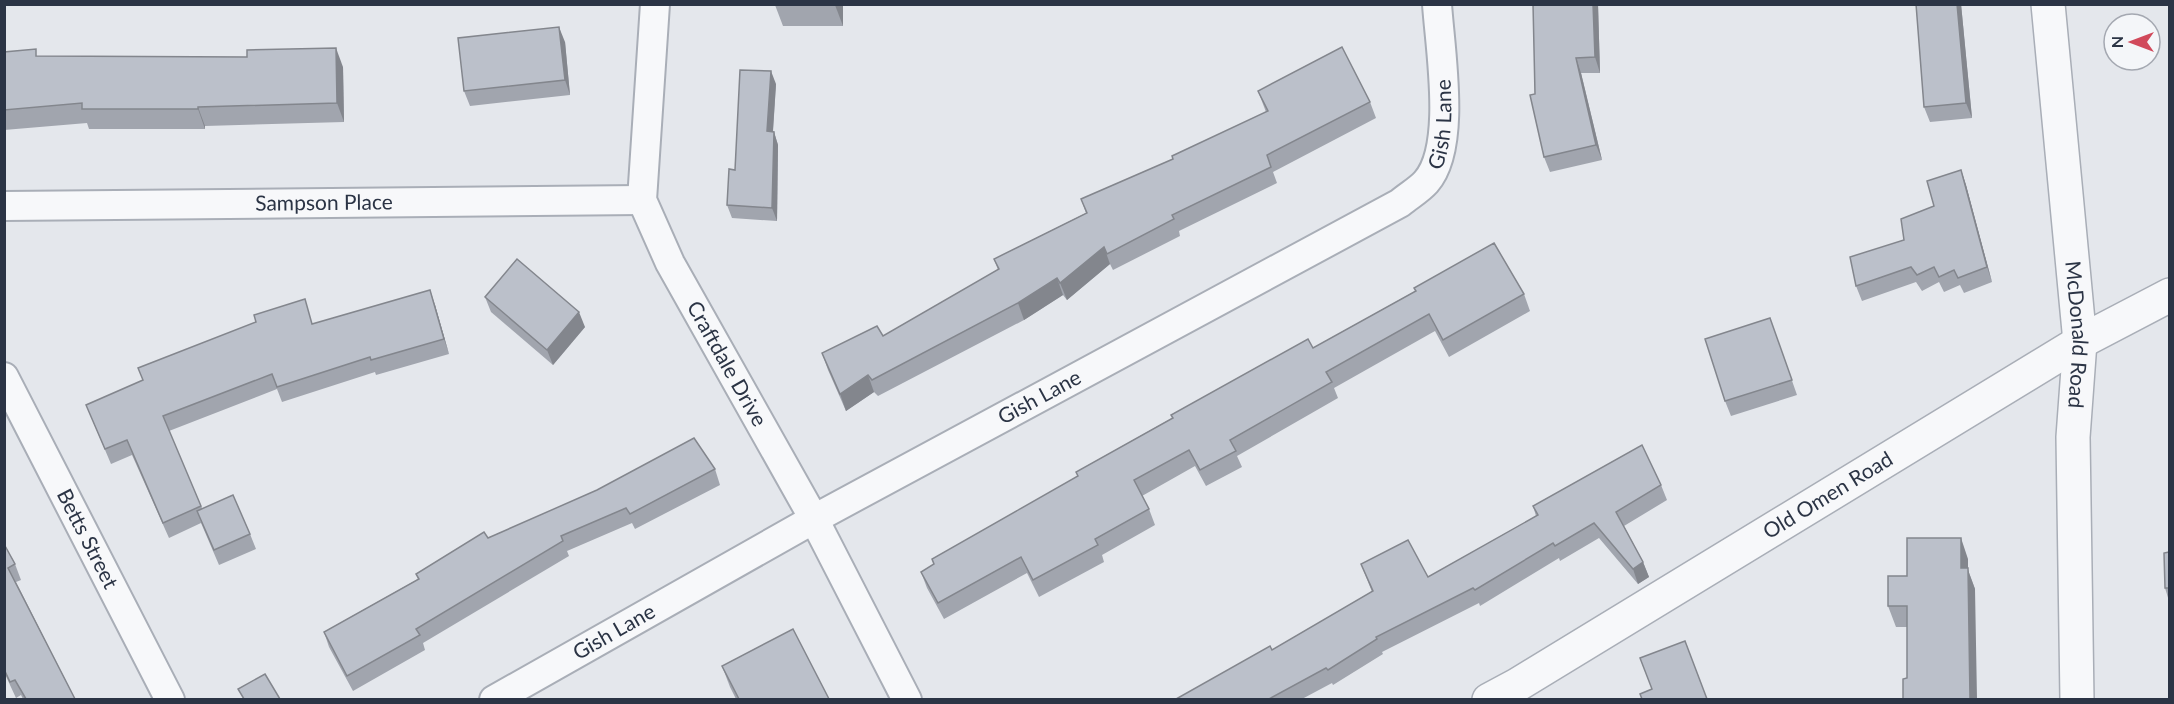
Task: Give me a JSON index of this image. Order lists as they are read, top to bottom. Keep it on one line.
{"streets":{"street":["Gish Lane","Sampson Place","McDonald Road","Craftdale Drive","Old Omen Road","Betts Street"]},"crossings":[["Gish Lane","Craftdale Drive"],["Sampson Place","Craftdale Drive"],["McDonald Road","Old Omen Road"]],"north":"left"}
